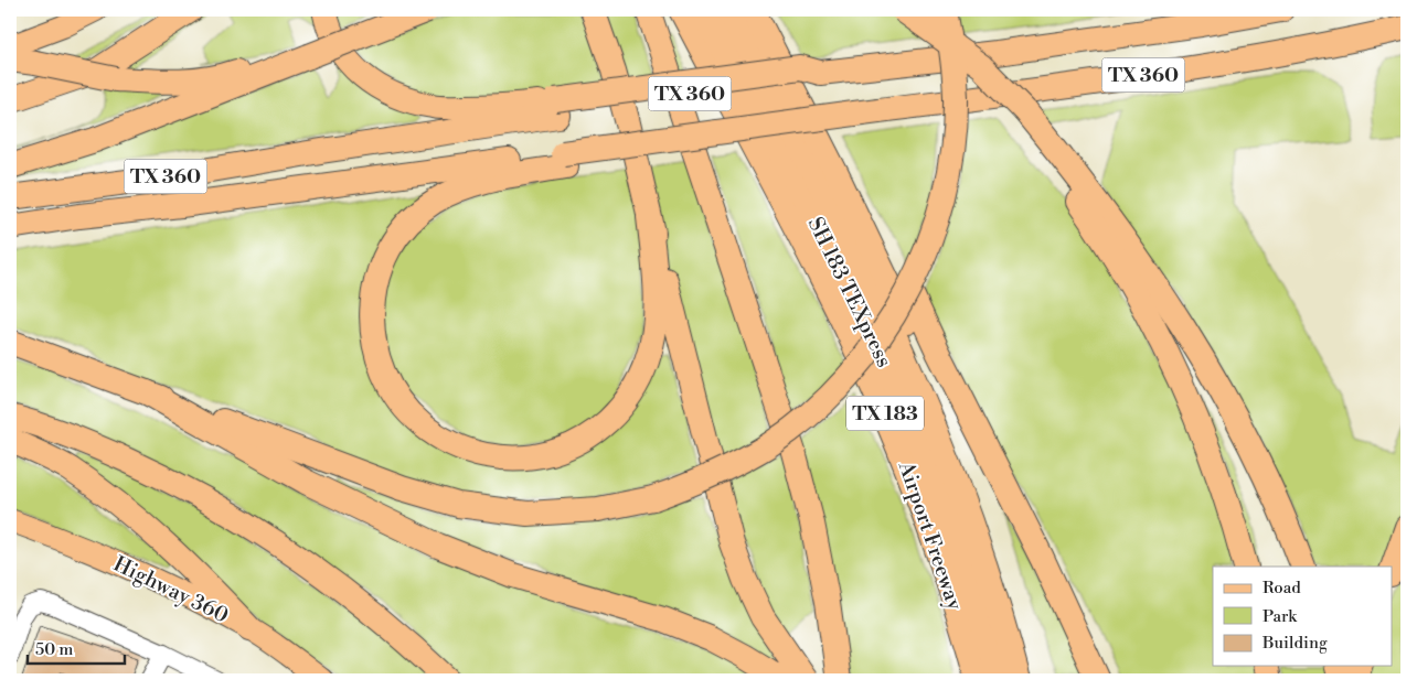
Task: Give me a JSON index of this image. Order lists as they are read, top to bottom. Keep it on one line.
{"streets":{"highway":["TX 360","SH 183 TEXpress","TX 183","Airport Freeway"],"main road":["Highway 360"]},"legend":["Road","Park","Building"],"scale_bar":"50 m"}
